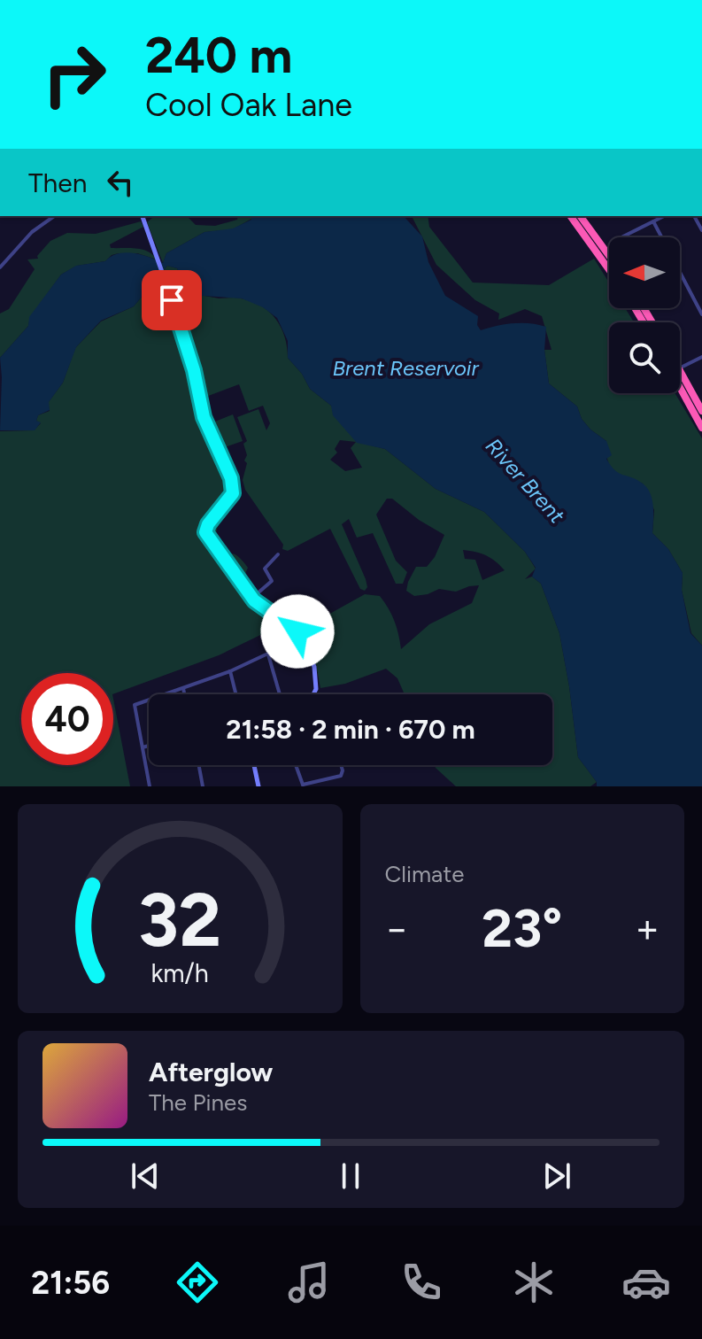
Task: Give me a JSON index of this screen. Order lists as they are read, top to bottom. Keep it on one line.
{"water":["Brent Reservoir","River Brent"],"north":"left","page":{"turn":["240 m","Cool Oak Lane"],"then":"Then","limit":"40","trip":"21:58 · 2 min · 670 m","tile":"Climate","heat":["−","23°","+"],"song":["Afterglow","The Pines"],"tabs":"21:56","gauge":["32","km/h"]}}
